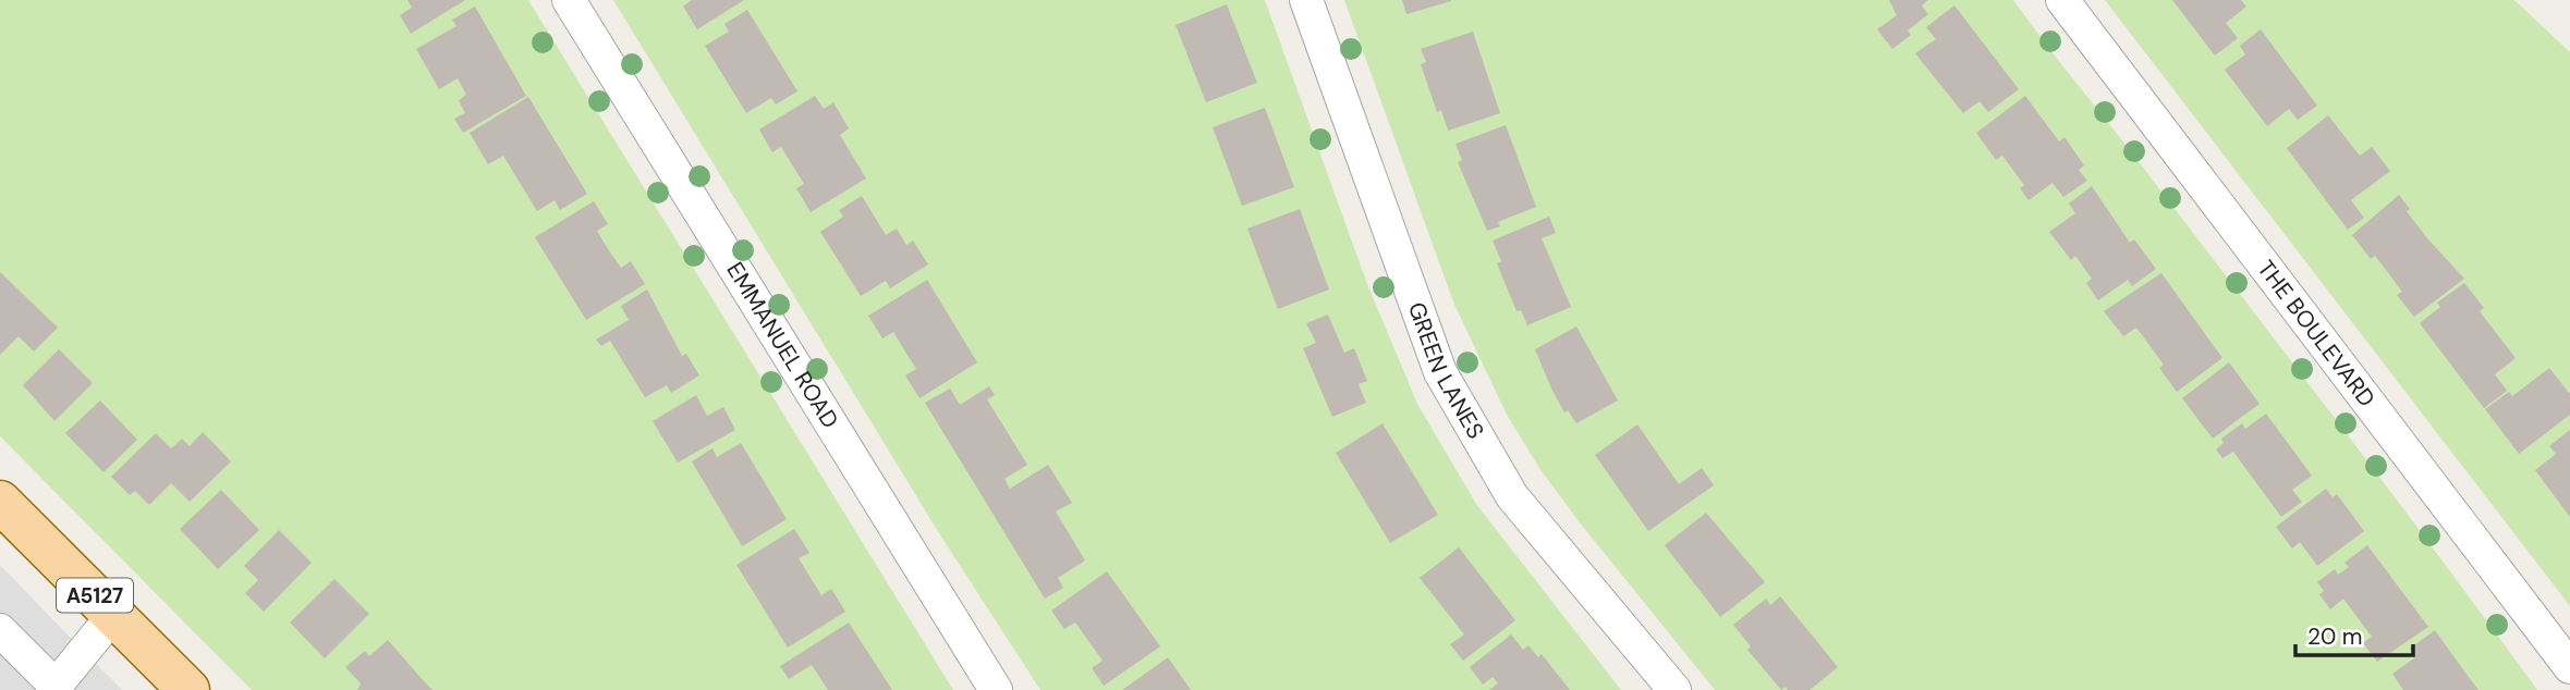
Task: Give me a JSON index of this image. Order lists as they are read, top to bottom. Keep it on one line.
{"streets":{"main road":["A5127"],"street":["THE BOULEVARD","EMMANUEL ROAD","GREEN LANES"]},"scale_bar":"20 m"}
